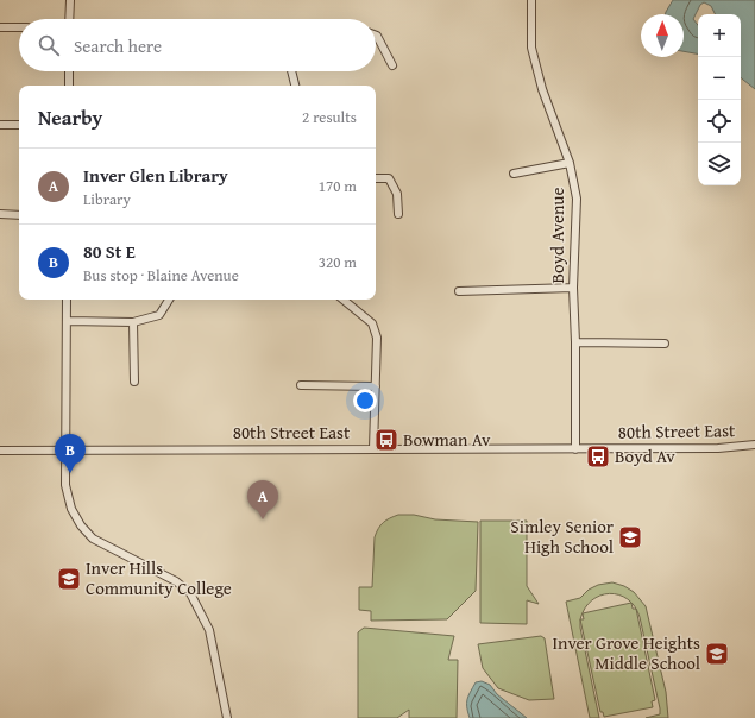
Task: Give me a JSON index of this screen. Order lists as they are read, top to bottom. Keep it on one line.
{"streets":{"street":["Boyd Avenue","80th Street East"]},"crossings":[["Boyd Avenue","80th Street East"]],"places":{"bus stop":["Bowman Av","Boyd Av"],"school or university":["Simley Senior High School","Inver Hills Community College","Inver Grove Heights Middle School"]},"north":"top","page":{"map_buttons":["+","−"],"search":"Search here","heading":["Nearby","2 results"],"list":[{"mark":"A","name":"Inver Glen Library","note":"Library","value":"170 m"},{"mark":"B","name":"80 St E","note":"Bus stop · Blaine Avenue","value":"320 m"}],"pins":["B","A"]}}
